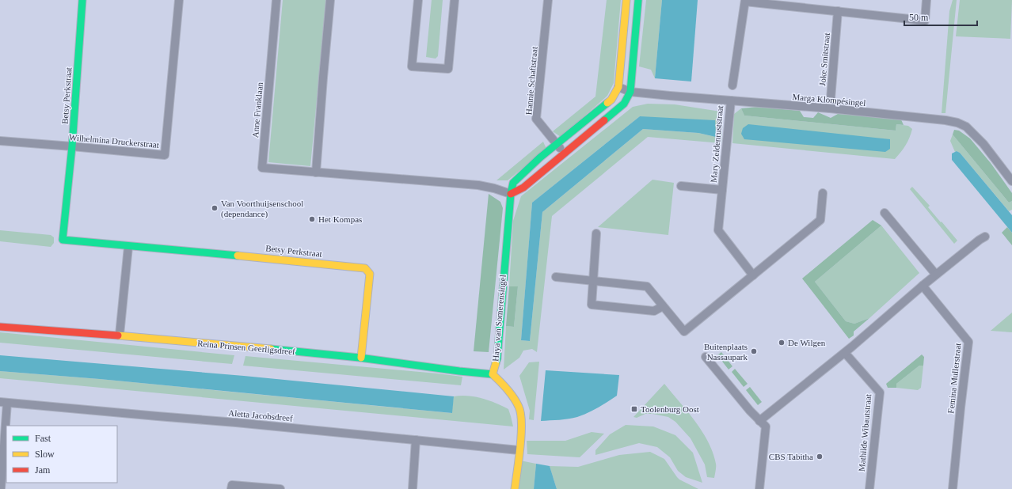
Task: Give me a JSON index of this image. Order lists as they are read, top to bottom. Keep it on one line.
{"streets":{"street":["Joke Smitstraat","Hannie Schaftstraat","Betsy Perkstraat","Marga Klompésingel","Anne Franklaan","Wilhelmina Druckerstraat","Mary Zeldenruststraat","Haya van Somerensingel","Reina Prinsen Geerligsdreef","Femina Mullerstraat","Aletta Jacobsdreef","Mathilde Wibautstraat"]},"crossings":[["Joke Smitstraat","Marga Klompésingel"],["Hannie Schaftstraat","Haya van Somerensingel"],["Betsy Perkstraat","Wilhelmina Druckerstraat"],["Betsy Perkstraat","Reina Prinsen Geerligsdreef"],["Marga Klompésingel","Mary Zeldenruststraat"],["Marga Klompésingel","Haya van Somerensingel"],["Anne Franklaan","Haya van Somerensingel"],["Haya van Somerensingel","Reina Prinsen Geerligsdreef"]],"places":{"other":["Van Voorthuijsenschool (dependance)","Het Kompas","De Wilgen","Buitenplaats Nassaupark","CBS Tabitha"],"transit":["Toolenburg Oost"]},"legend":["Fast","Slow","Jam"],"scale_bar":"50 m"}
